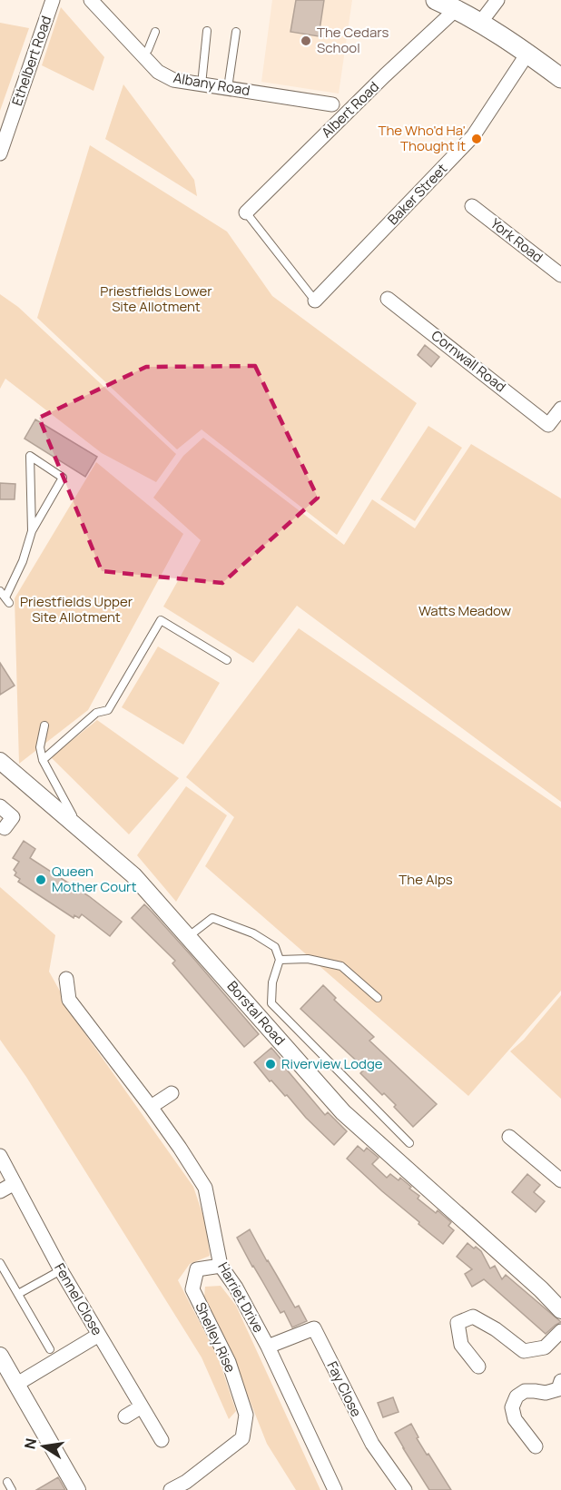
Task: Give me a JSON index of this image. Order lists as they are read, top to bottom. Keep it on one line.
{"streets":{"street":["Ethelbert Road","Albany Road","Albert Road","Baker Street","York Road","Cornwall Road","Borstal Road","Harriet Drive","Fennel Close","Shelley Rise","Fay Close"]},"crossings":[["Harriet Drive","Shelley Rise"],["Harriet Drive","Fay Close"]],"parks":["Priestfields Lower Site Allotment","Priestfields Upper Site Allotment","Watts Meadow","The Alps"],"places":["The Cedars School","The Who'd Ha' Thought It","Queen Mother Court","Riverview Lodge"],"north":"left"}
